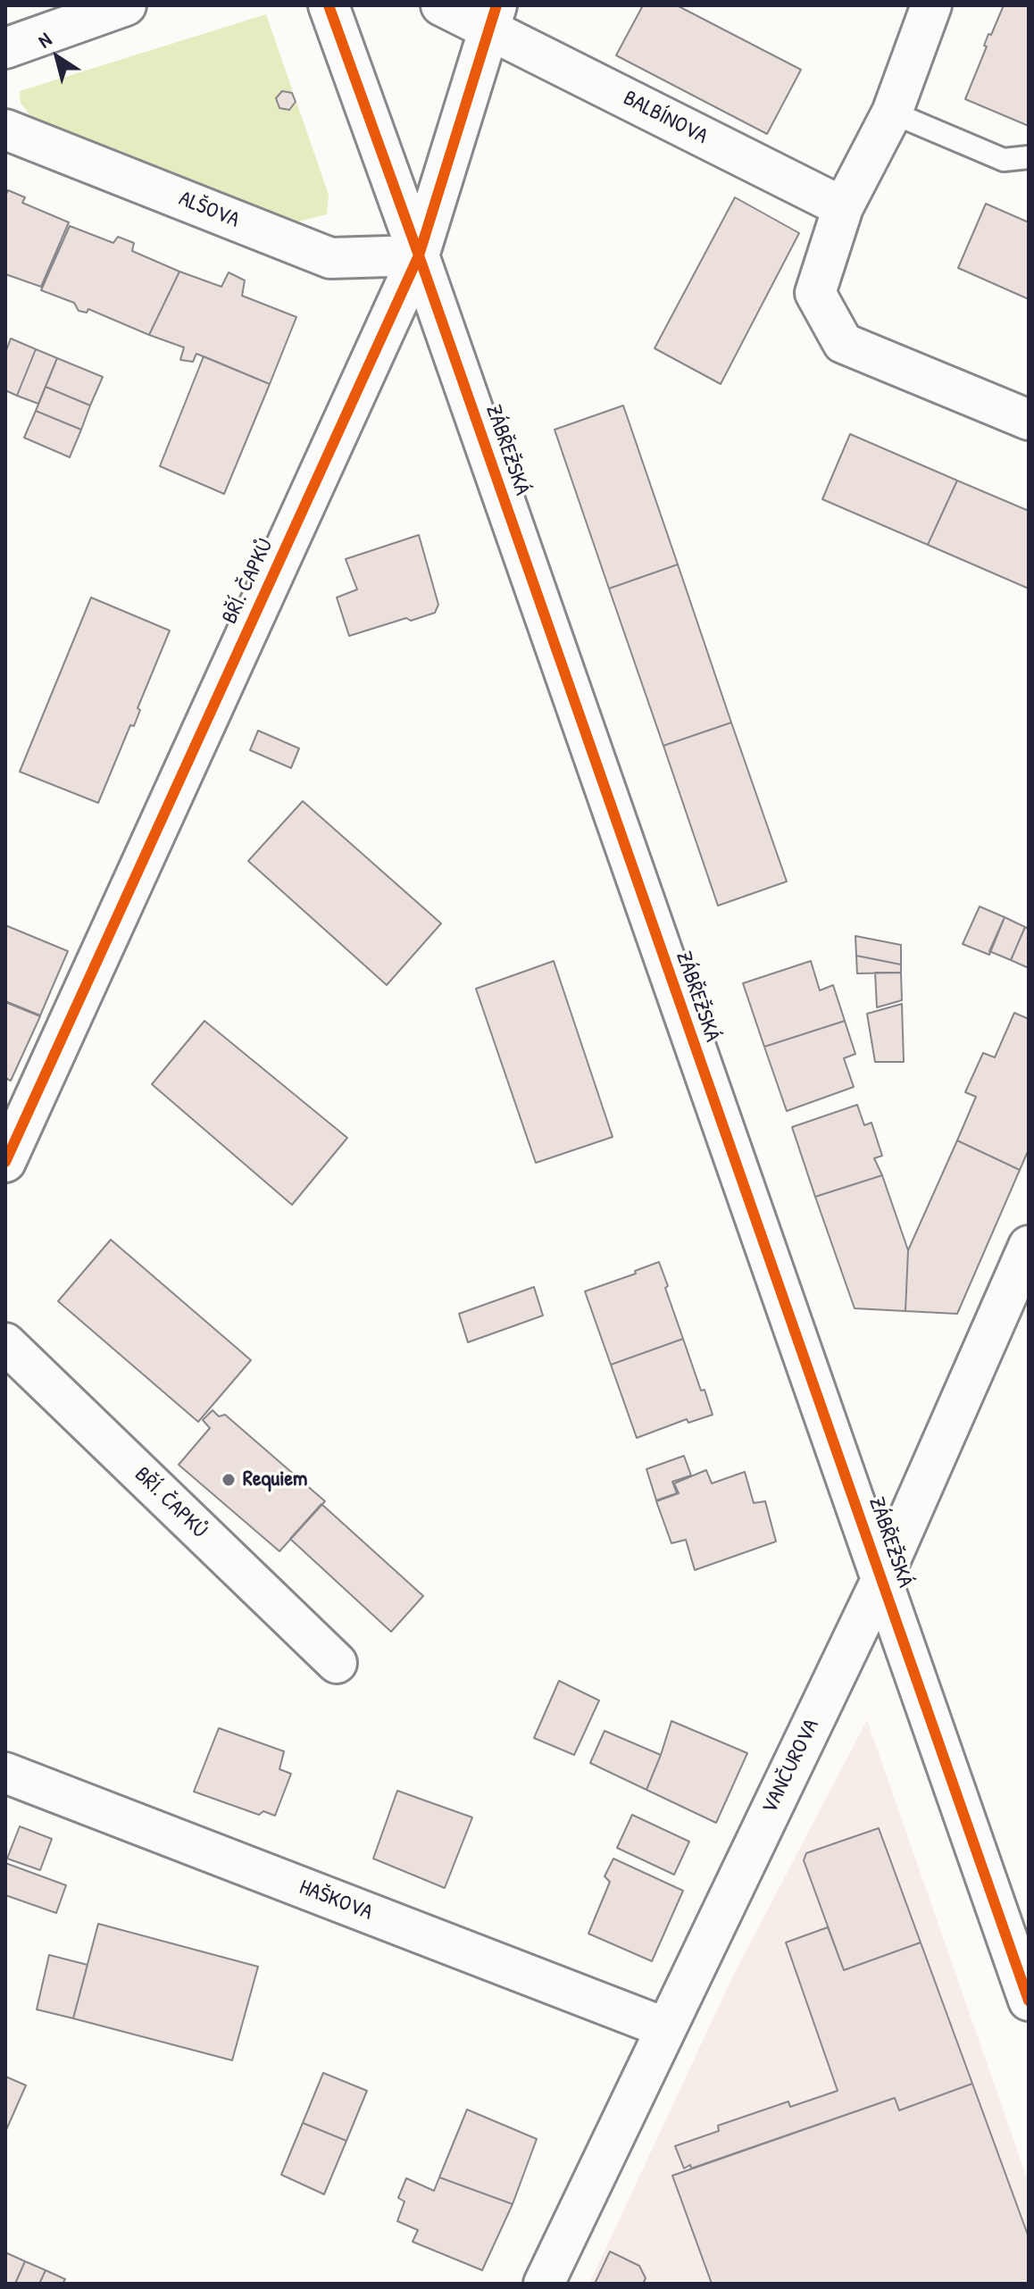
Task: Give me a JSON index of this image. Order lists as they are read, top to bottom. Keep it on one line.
{"streets":{"street":["BALBÍNOVA","ALŠOVA","ZÁBŘEŽSKÁ","BŘÍ. ČAPKŮ","VANČUROVA","HAŠKOVA"]},"crossings":[["BALBÍNOVA","BŘÍ. ČAPKŮ"],["ALŠOVA","ZÁBŘEŽSKÁ"],["ALŠOVA","BŘÍ. ČAPKŮ"],["ZÁBŘEŽSKÁ","BŘÍ. ČAPKŮ"],["ZÁBŘEŽSKÁ","VANČUROVA"],["VANČUROVA","HAŠKOVA"]],"places":["Requiem"],"north":"top left"}
